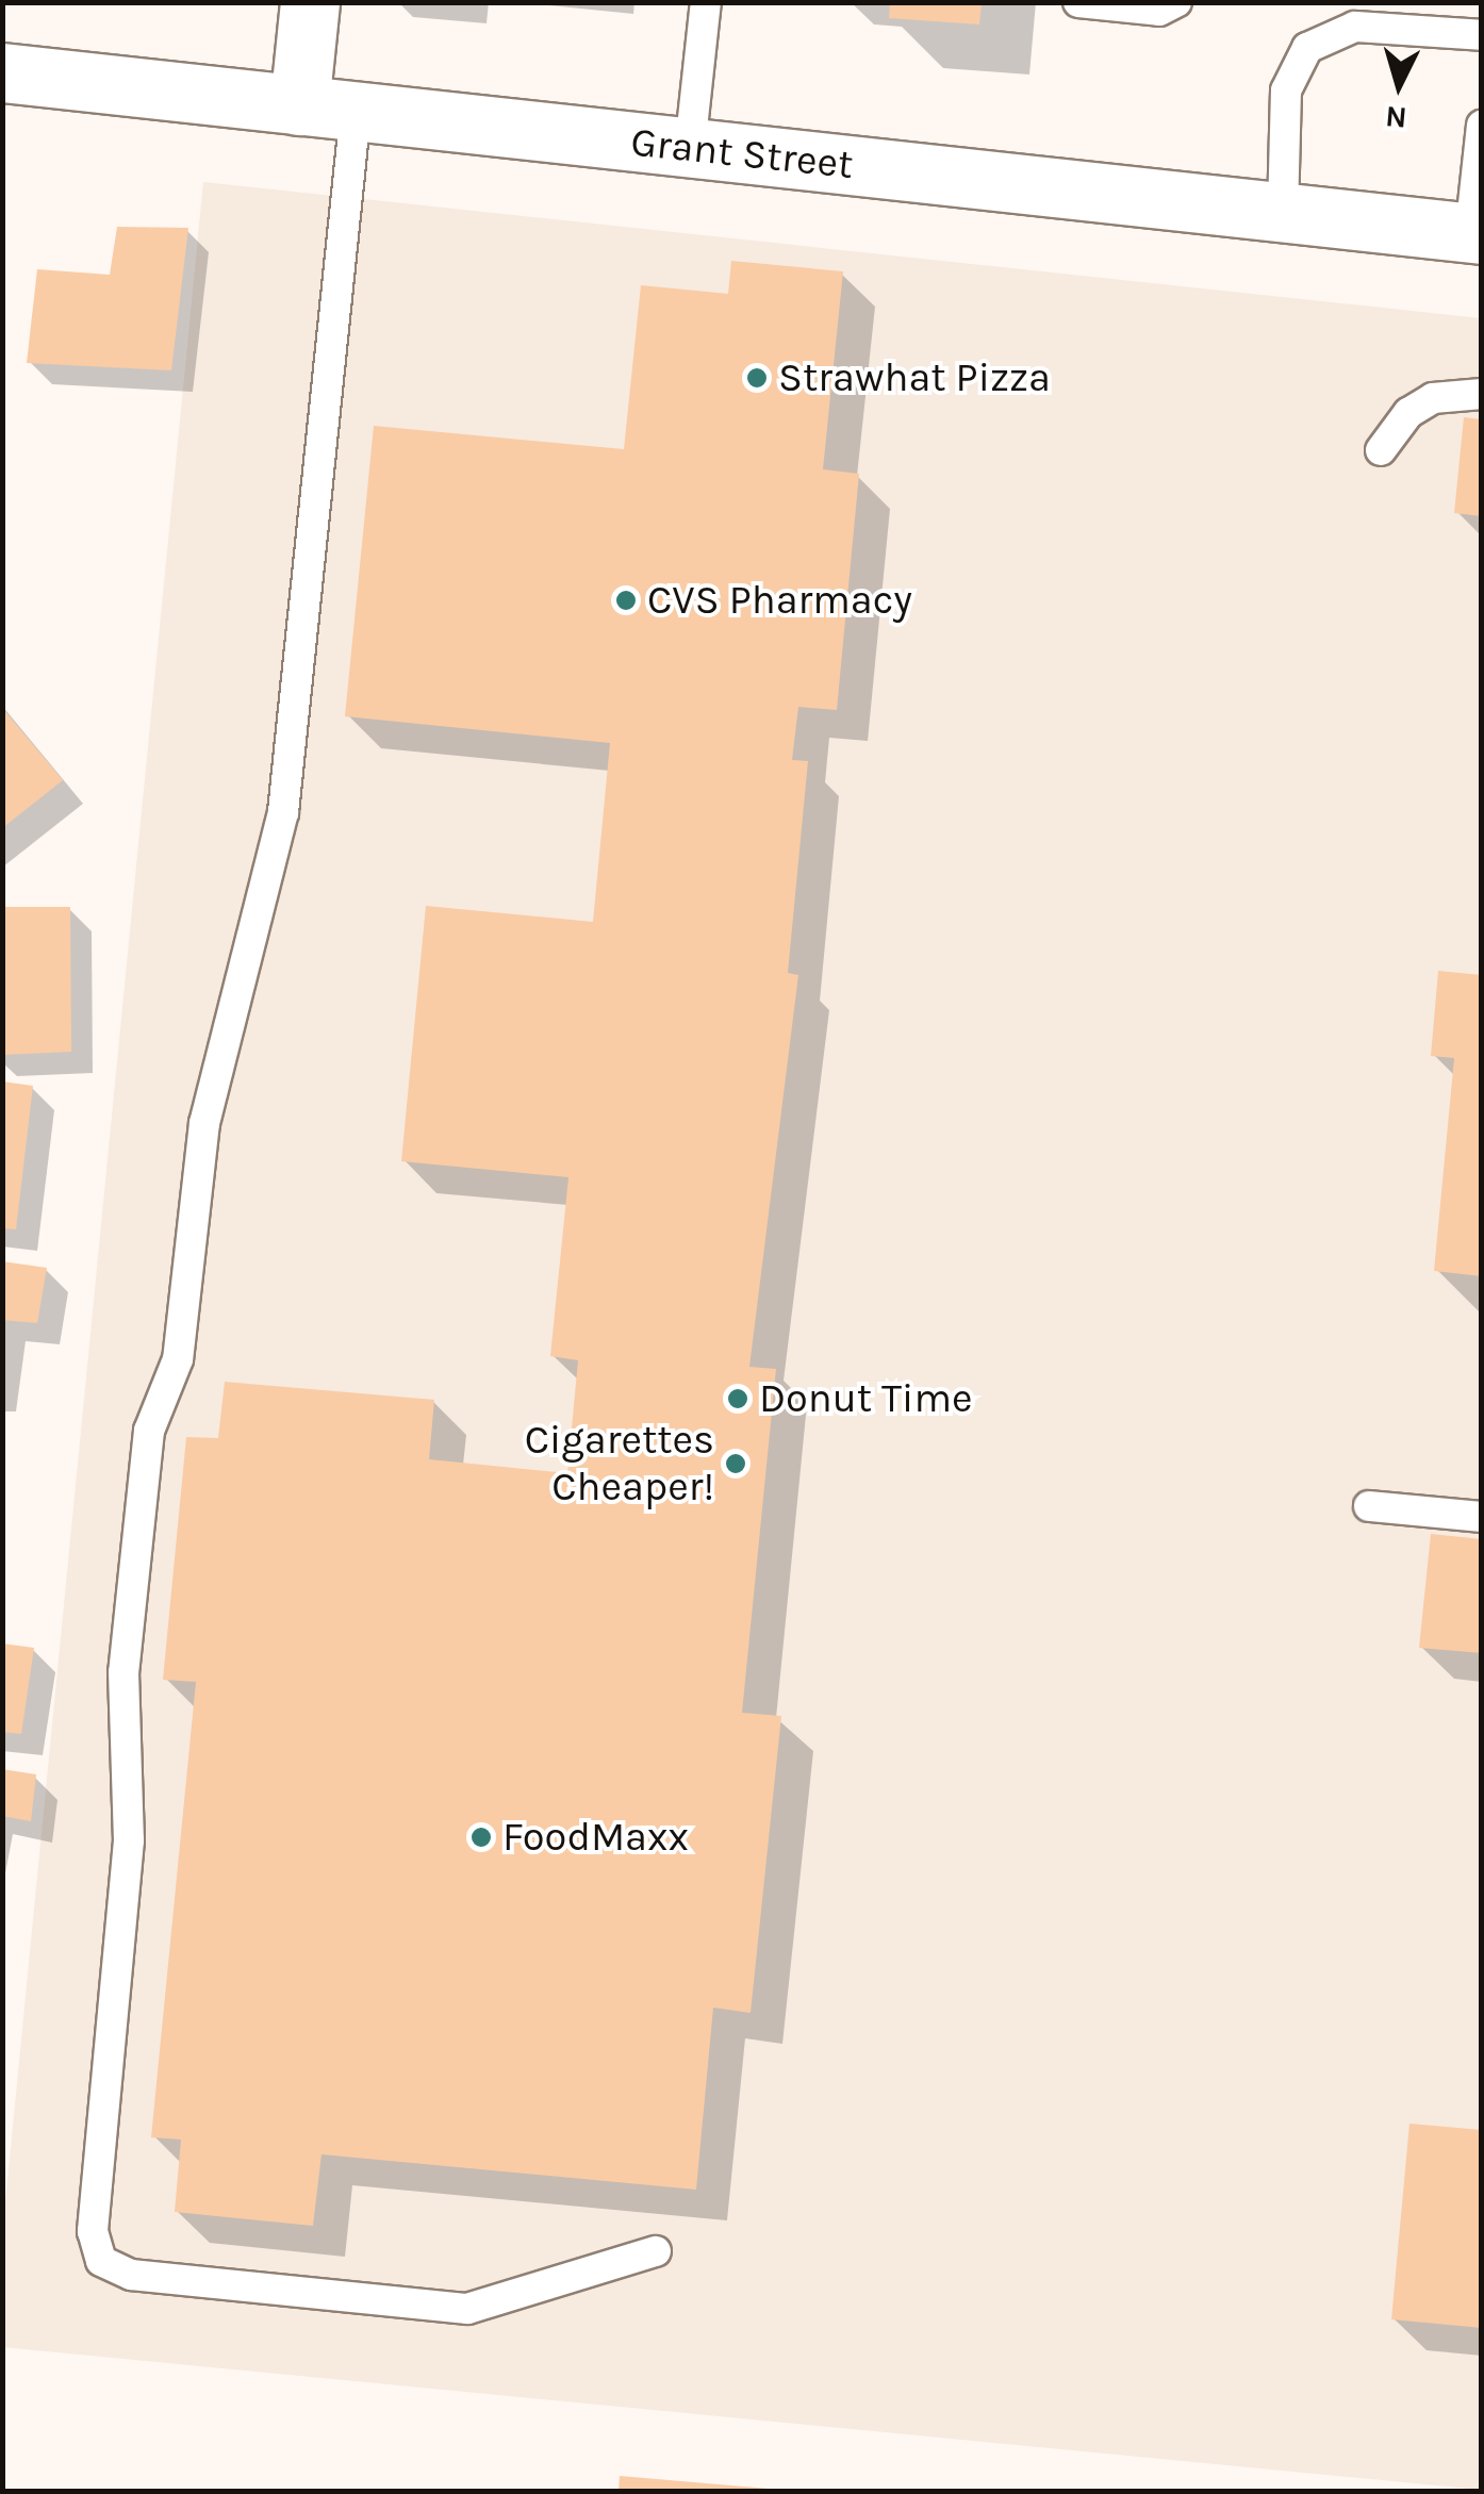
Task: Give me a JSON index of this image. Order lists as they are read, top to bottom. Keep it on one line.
{"streets":{"street":["Grant Street"]},"places":["Strawhat Pizza","CVS Pharmacy","Donut Time","Cigarettes Cheaper!","FoodMaxx"],"north":"bottom"}
